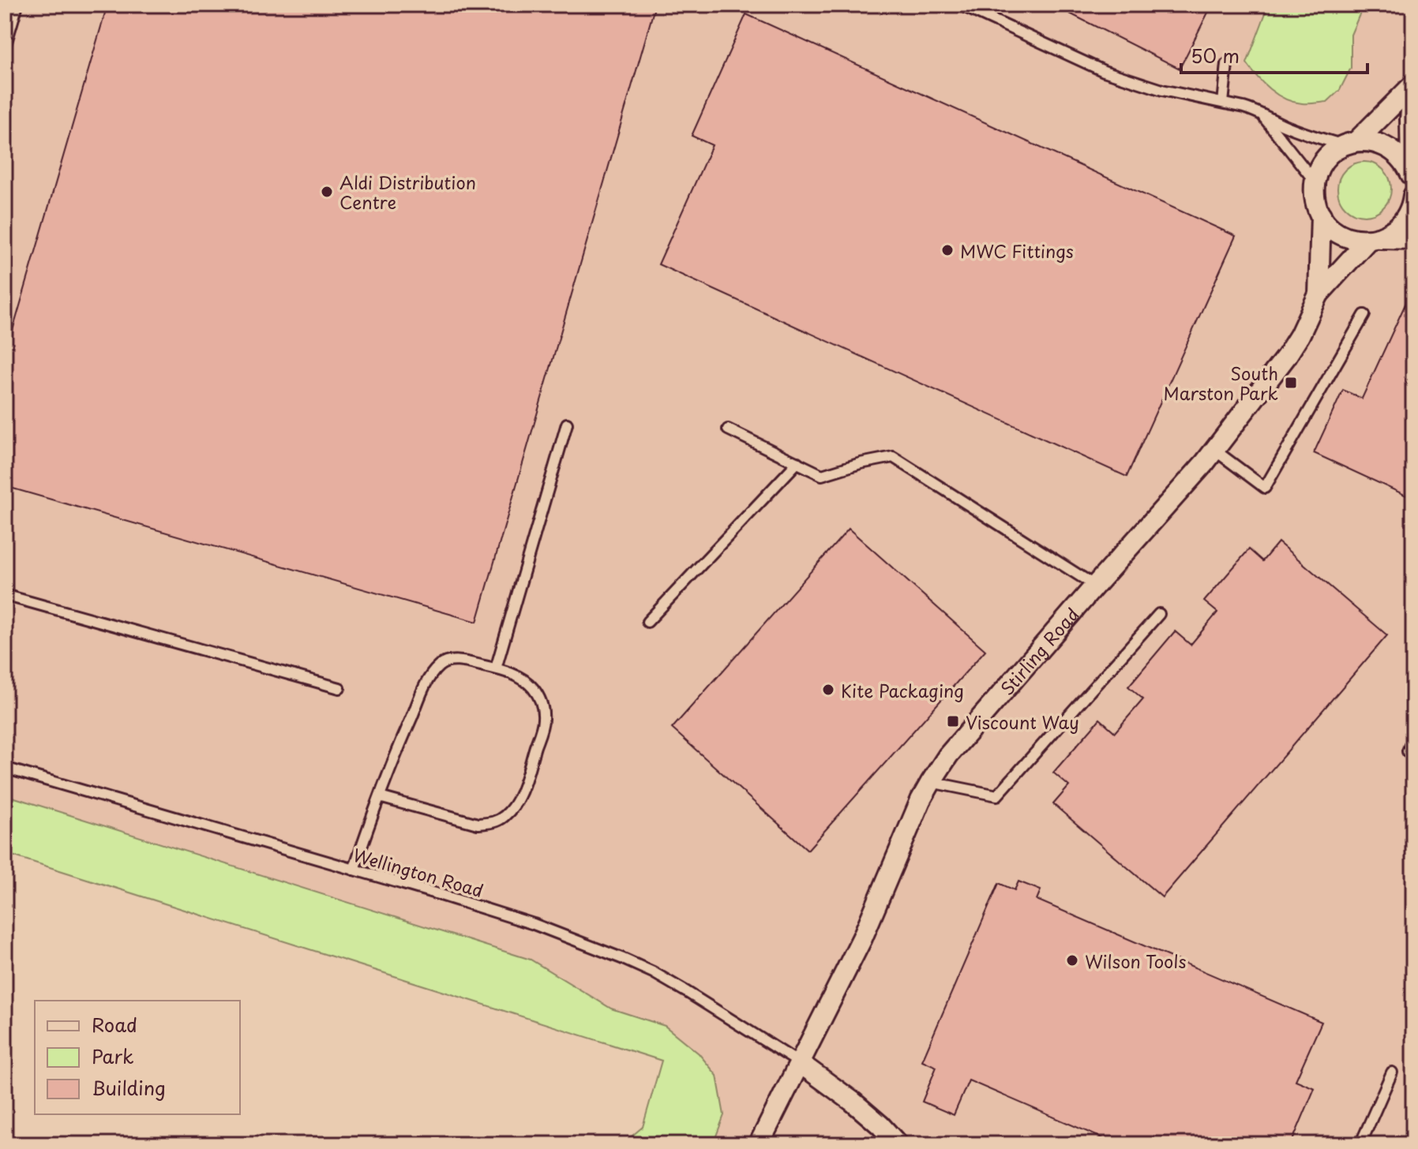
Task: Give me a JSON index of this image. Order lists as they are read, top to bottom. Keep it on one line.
{"streets":{"street":["Stirling Road"],"lane":["Wellington Road"]},"crossings":[["Stirling Road","Wellington Road"]],"places":{"other":["Aldi Distribution Centre","MWC Fittings","Kite Packaging","Wilson Tools"],"transit":["South Marston Park","Viscount Way"]},"legend":["Road","Park","Building"],"scale_bar":"50 m"}
